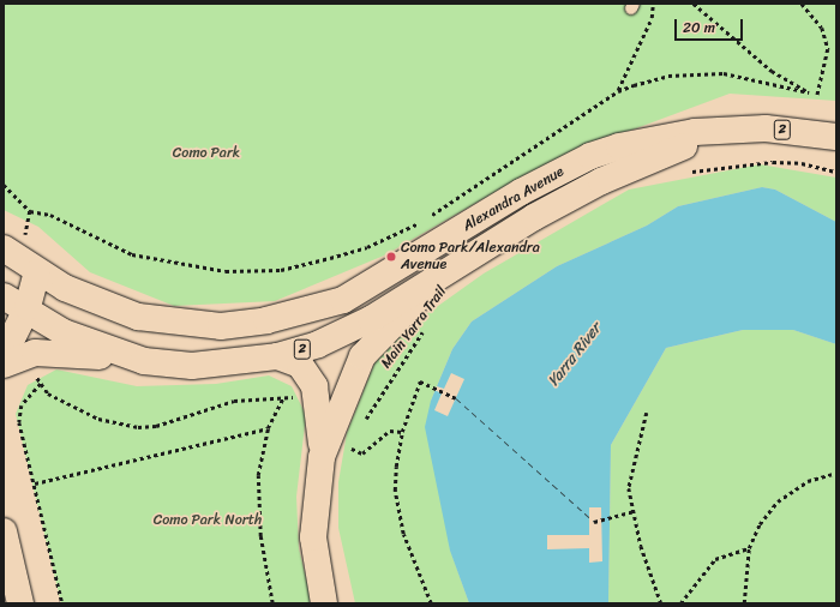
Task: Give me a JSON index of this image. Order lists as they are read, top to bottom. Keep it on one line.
{"streets":{"main road":["2","Alexandra Avenue"],"path":["Main Yarra Trail"]},"crossings":[["2","Alexandra Avenue"]],"water":["Yarra River"],"parks":["Como Park","Como Park North"],"places":["Como Park/Alexandra Avenue"],"scale_bar":"20 m"}
